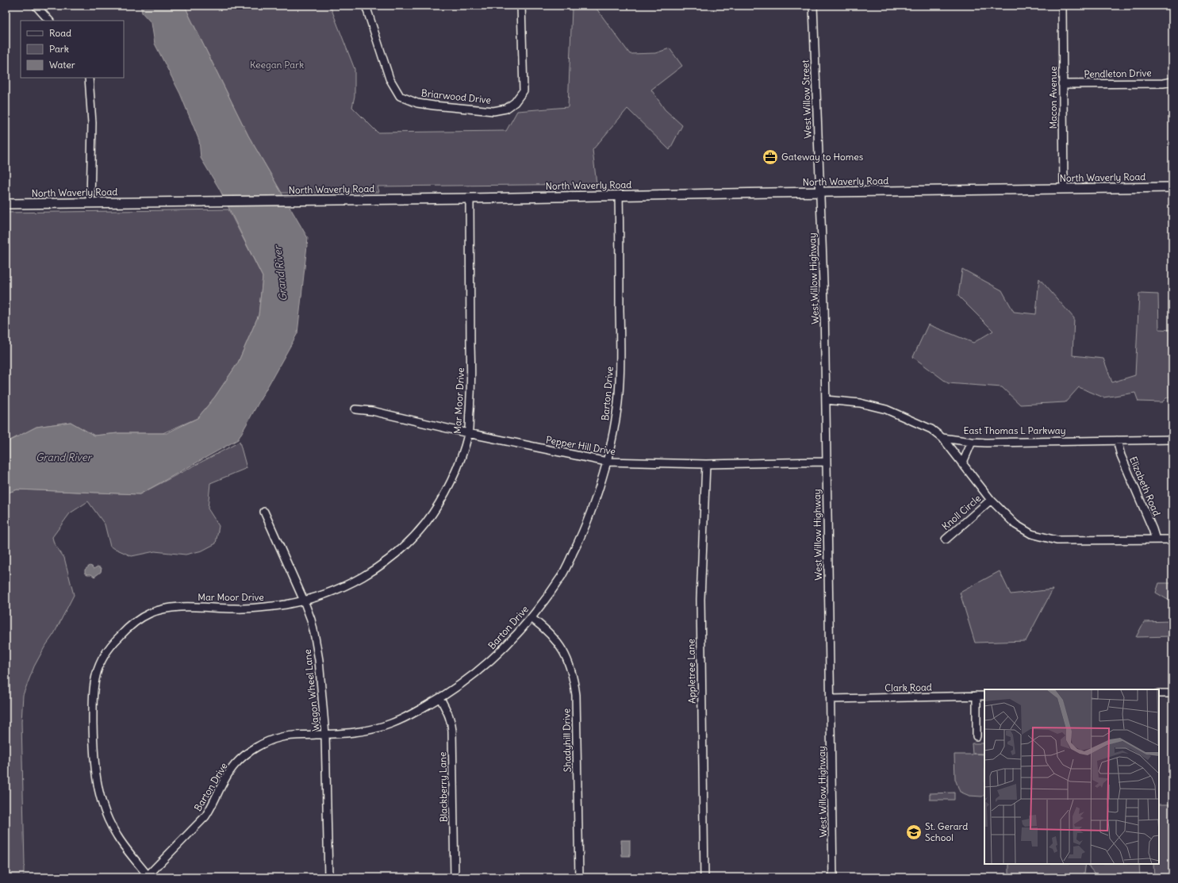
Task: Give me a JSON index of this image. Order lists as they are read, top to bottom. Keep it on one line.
{"streets":{"main road":["North Waverly Road"],"street":["Pendleton Drive","Briarwood Drive","Macon Avenue","West Willow Street","West Willow Highway","Barton Drive","Mar Moor Drive","East Thomas L Parkway","Pepper Hill Drive","Elizabeth Road","Knoll Circle","Appletree Lane","Clark Road","Wagon Wheel Lane","Shadyhill Drive","Blackberry Lane"]},"crossings":[["Pendleton Drive","Macon Avenue"],["Macon Avenue","North Waverly Road"],["West Willow Street","North Waverly Road"],["West Willow Street","West Willow Highway"],["North Waverly Road","West Willow Highway"],["North Waverly Road","Barton Drive"],["North Waverly Road","Mar Moor Drive"],["West Willow Highway","East Thomas L Parkway"],["West Willow Highway","Pepper Hill Drive"],["West Willow Highway","Clark Road"],["Barton Drive","Mar Moor Drive"],["Barton Drive","Pepper Hill Drive"],["Barton Drive","Wagon Wheel Lane"],["Barton Drive","Shadyhill Drive"],["Barton Drive","Blackberry Lane"],["Mar Moor Drive","Pepper Hill Drive"],["Mar Moor Drive","Wagon Wheel Lane"],["East Thomas L Parkway","Elizabeth Road"],["Pepper Hill Drive","Appletree Lane"]],"water":["Grand River"],"parks":["Keegan Park"],"places":{"office":["Gateway to Homes"],"school or university":["St. Gerard School"]},"legend":["Road","Park","Water"]}
